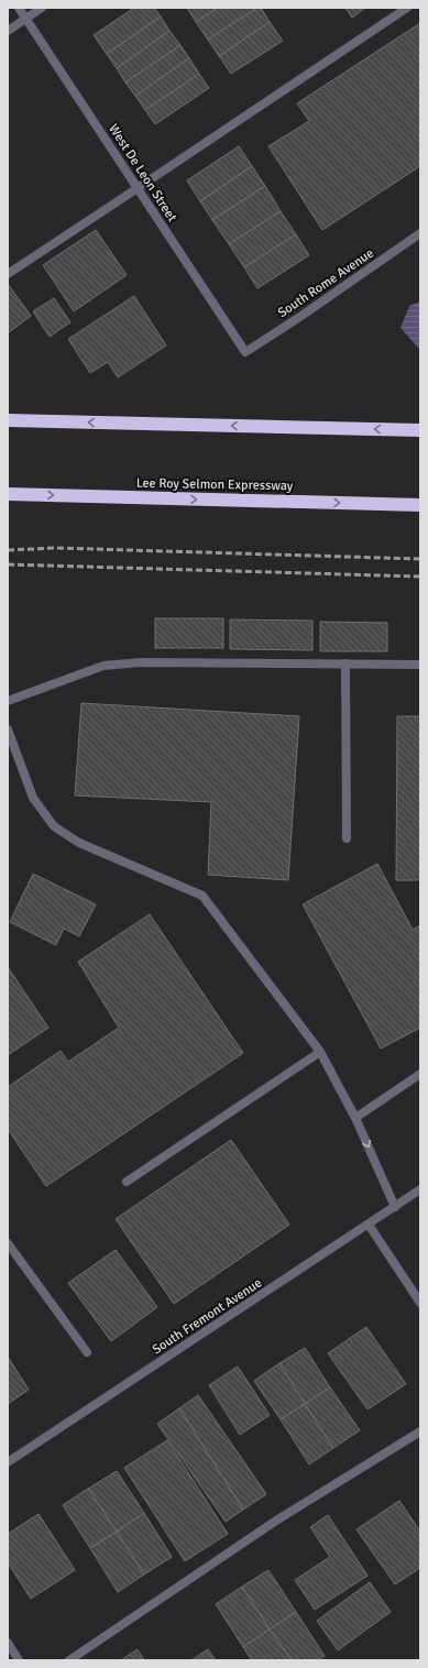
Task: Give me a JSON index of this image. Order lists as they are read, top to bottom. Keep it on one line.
{"streets":{"highway":["Lee Roy Selmon Expressway"],"street":["West De Leon Street","South Rome Avenue","South Fremont Avenue"]},"crossings":[["West De Leon Street","South Rome Avenue"]]}
